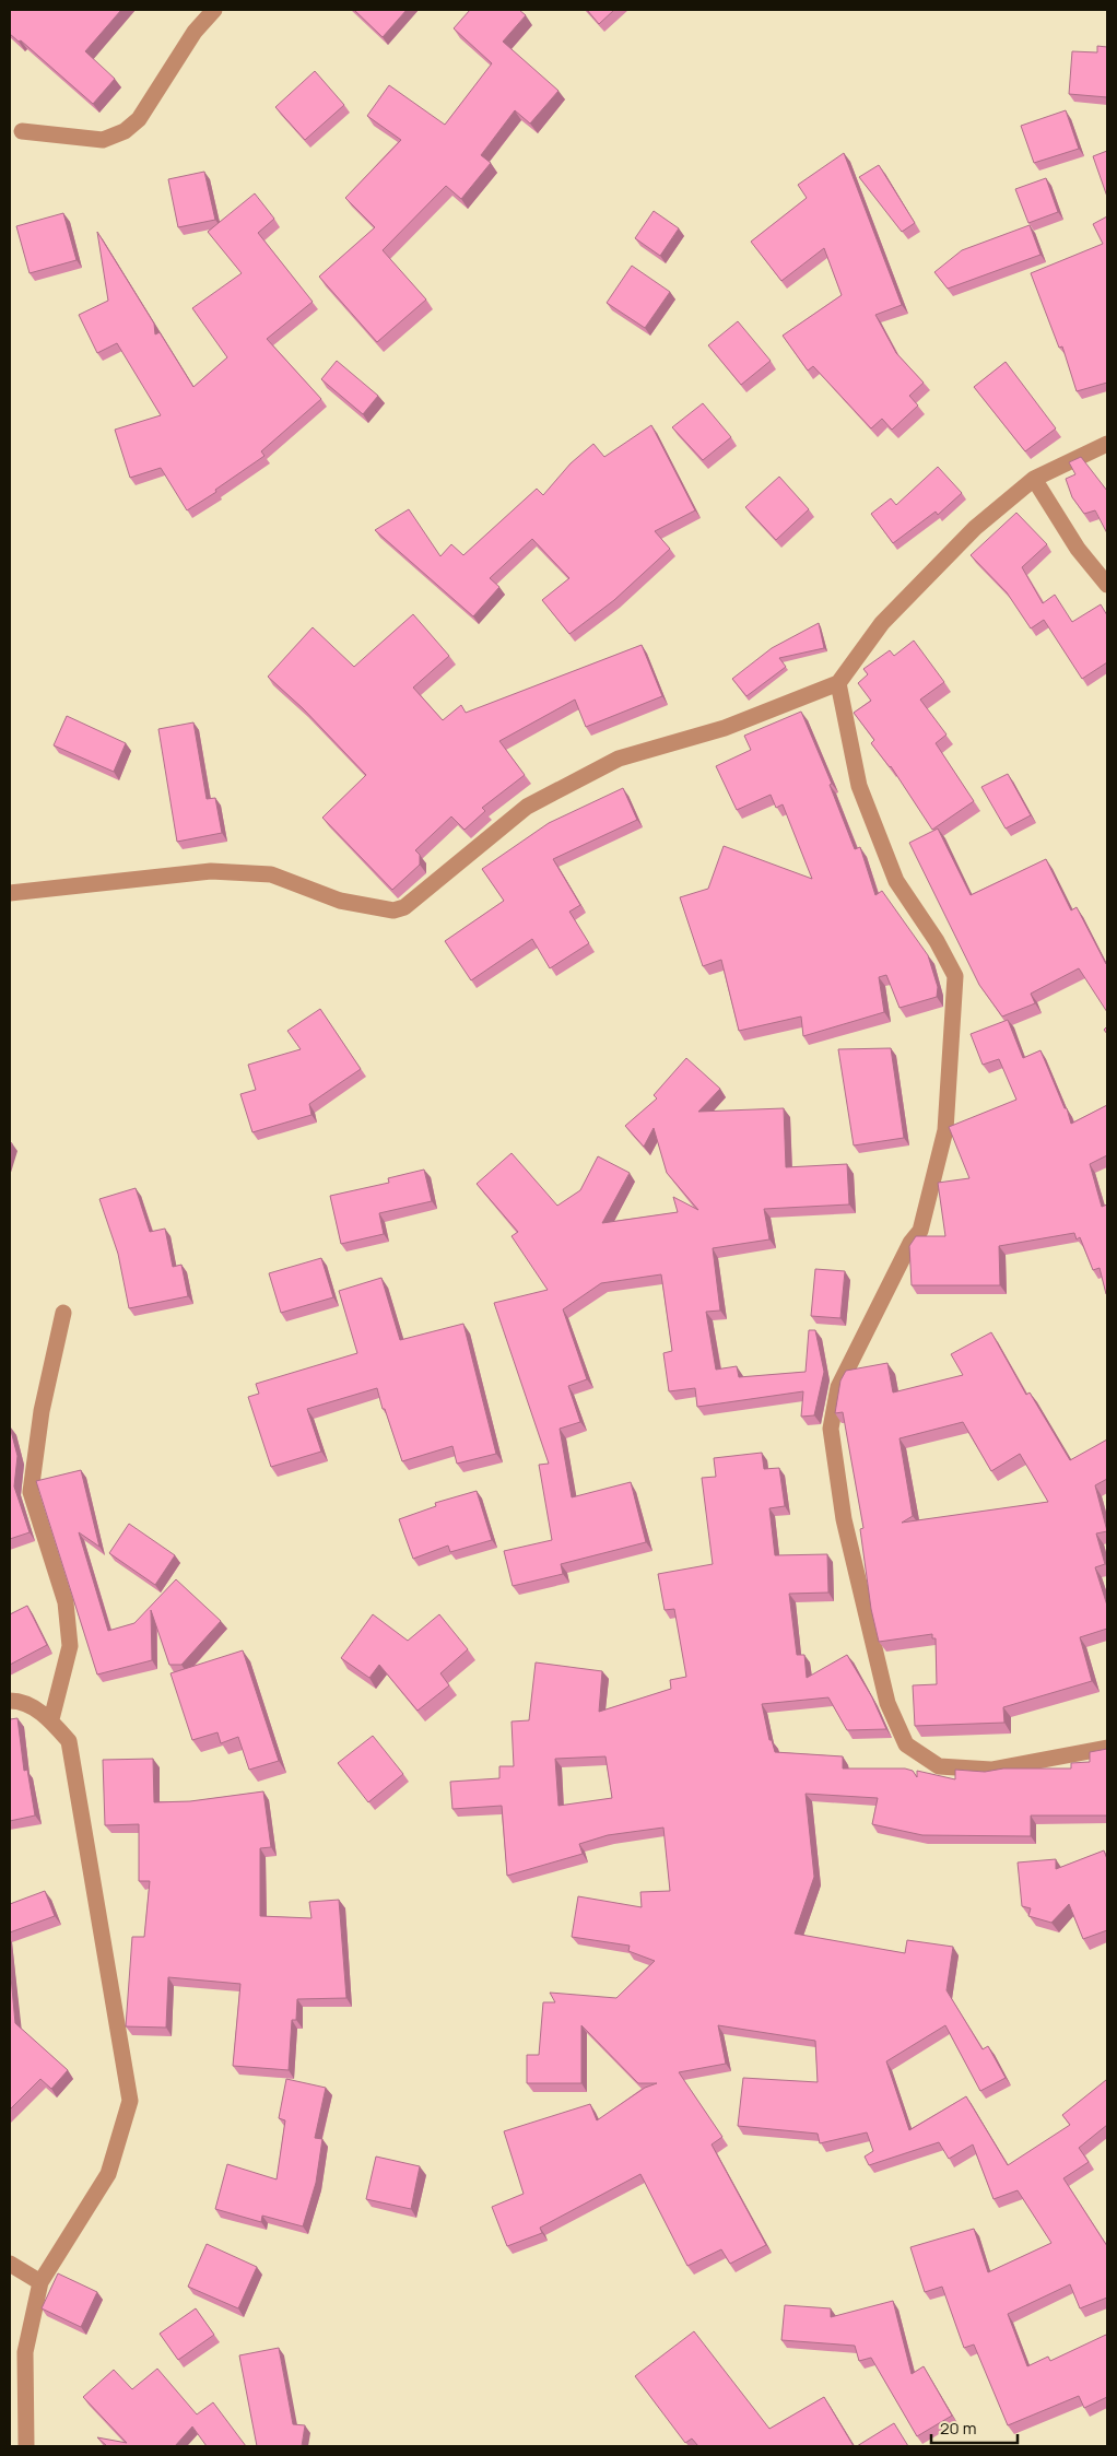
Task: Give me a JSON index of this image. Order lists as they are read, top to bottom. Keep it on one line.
{"scale_bar":"20 m"}
